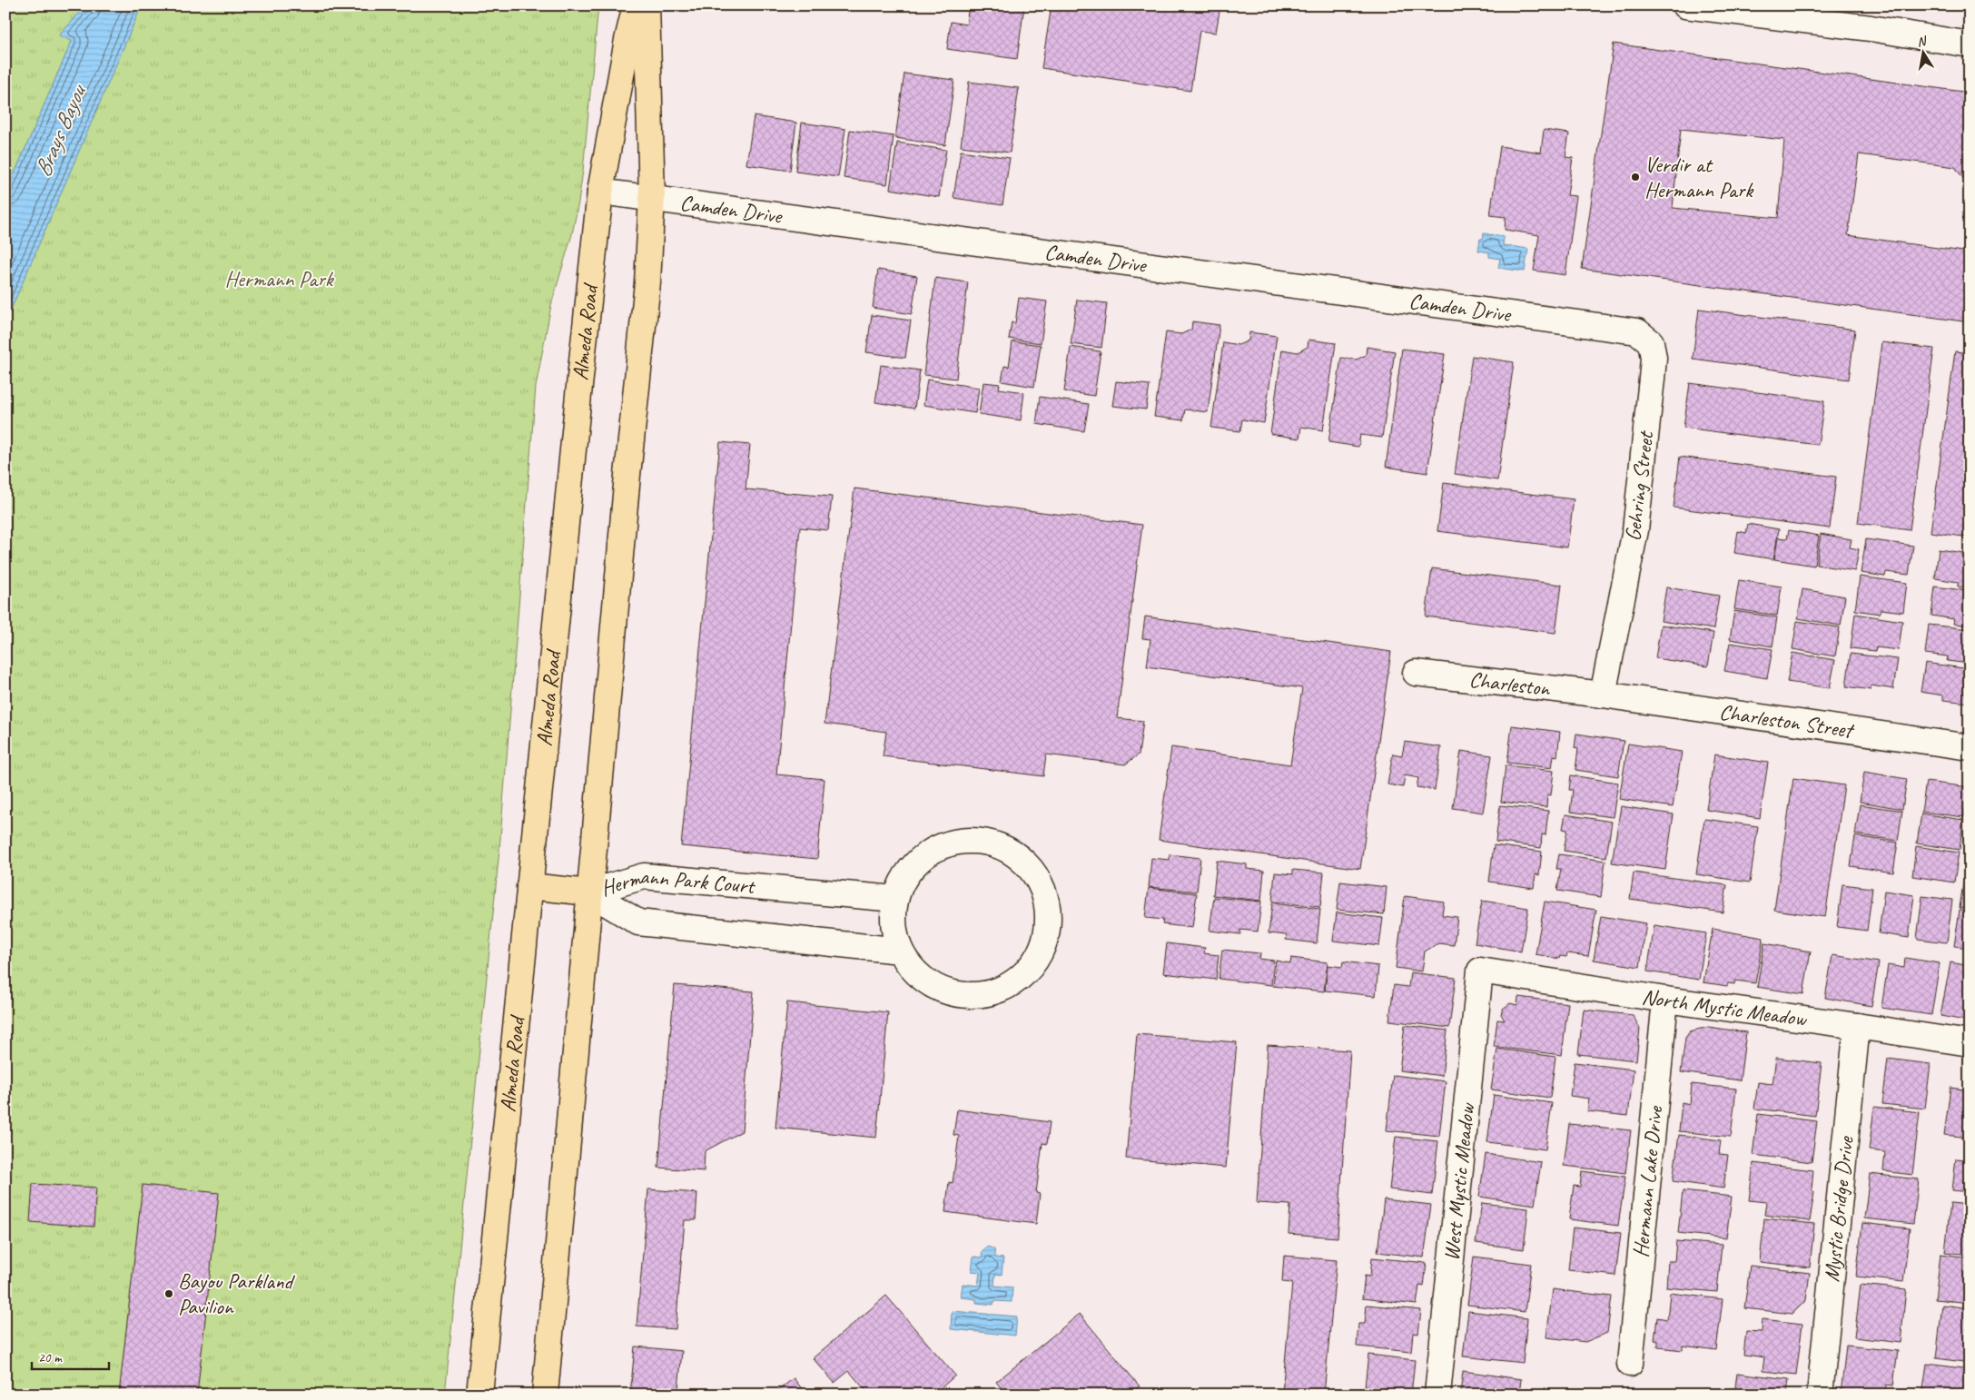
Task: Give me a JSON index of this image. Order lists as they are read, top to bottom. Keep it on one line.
{"streets":{"main road":["Almeda Road"],"street":["Camden Drive","Gehring Street","Charleston","Charleston Street","Hermann Park Court","North Mystic Meadow","Hermann Lake Drive","West Mystic Meadow","Mystic Bridge Drive"]},"crossings":[["Camden Drive","Almeda Road"],["Camden Drive","Gehring Street"],["Gehring Street","Charleston"],["Gehring Street","Charleston Street"],["Charleston","Charleston Street"],["North Mystic Meadow","Hermann Lake Drive"],["North Mystic Meadow","West Mystic Meadow"],["North Mystic Meadow","Mystic Bridge Drive"]],"water":["Brays Bayou"],"parks":["Hermann Park"],"places":["Verdir at Hermann Park","Bayou Parkland Pavilion"],"scale_bar":"20 m","north":"top"}
